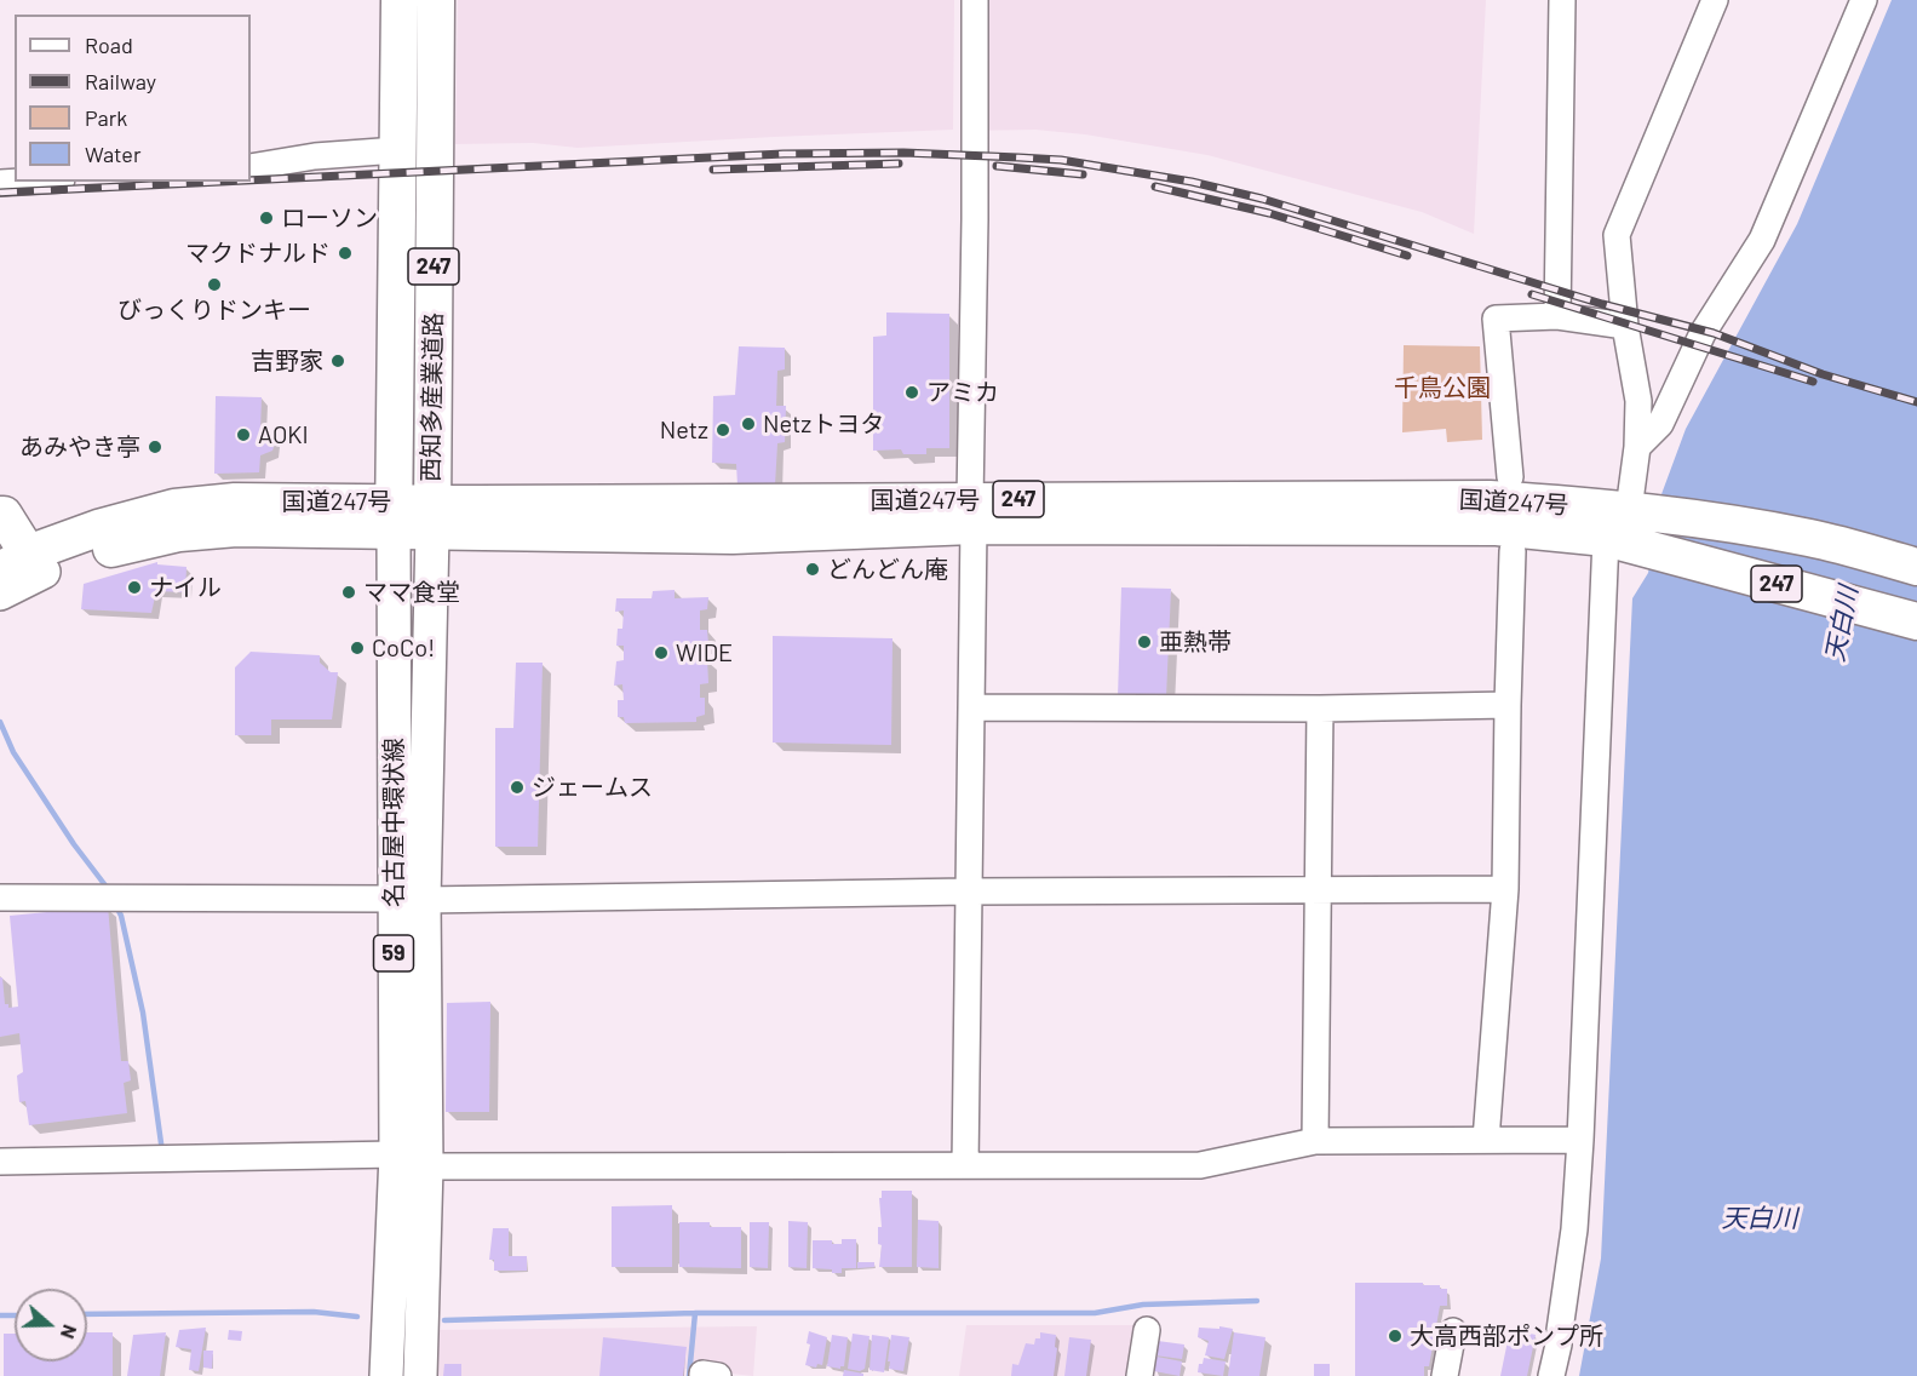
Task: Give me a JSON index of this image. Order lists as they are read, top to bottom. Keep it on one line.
{"streets":{"highway":["247","西知多産業道路","国道247号"],"main road":["名古屋中環状線","59"]},"crossings":[["西知多産業道路","国道247号"],["西知多産業道路","名古屋中環状線"],["国道247号","名古屋中環状線"]],"water":["天白川"],"parks":["千鳥公園"],"places":["ローソン","マクドナルド","びっくりドンキー","吉野家","アミカ","Netzトヨタ","Netz","AOKI","あみやき亭","どんどん庵","ナイル","ママ食堂","亜熱帯","CoCo!","WIDE","ジェームス","大高西部ポンプ所"],"legend":["Road","Railway","Park","Water"],"north":"right"}
